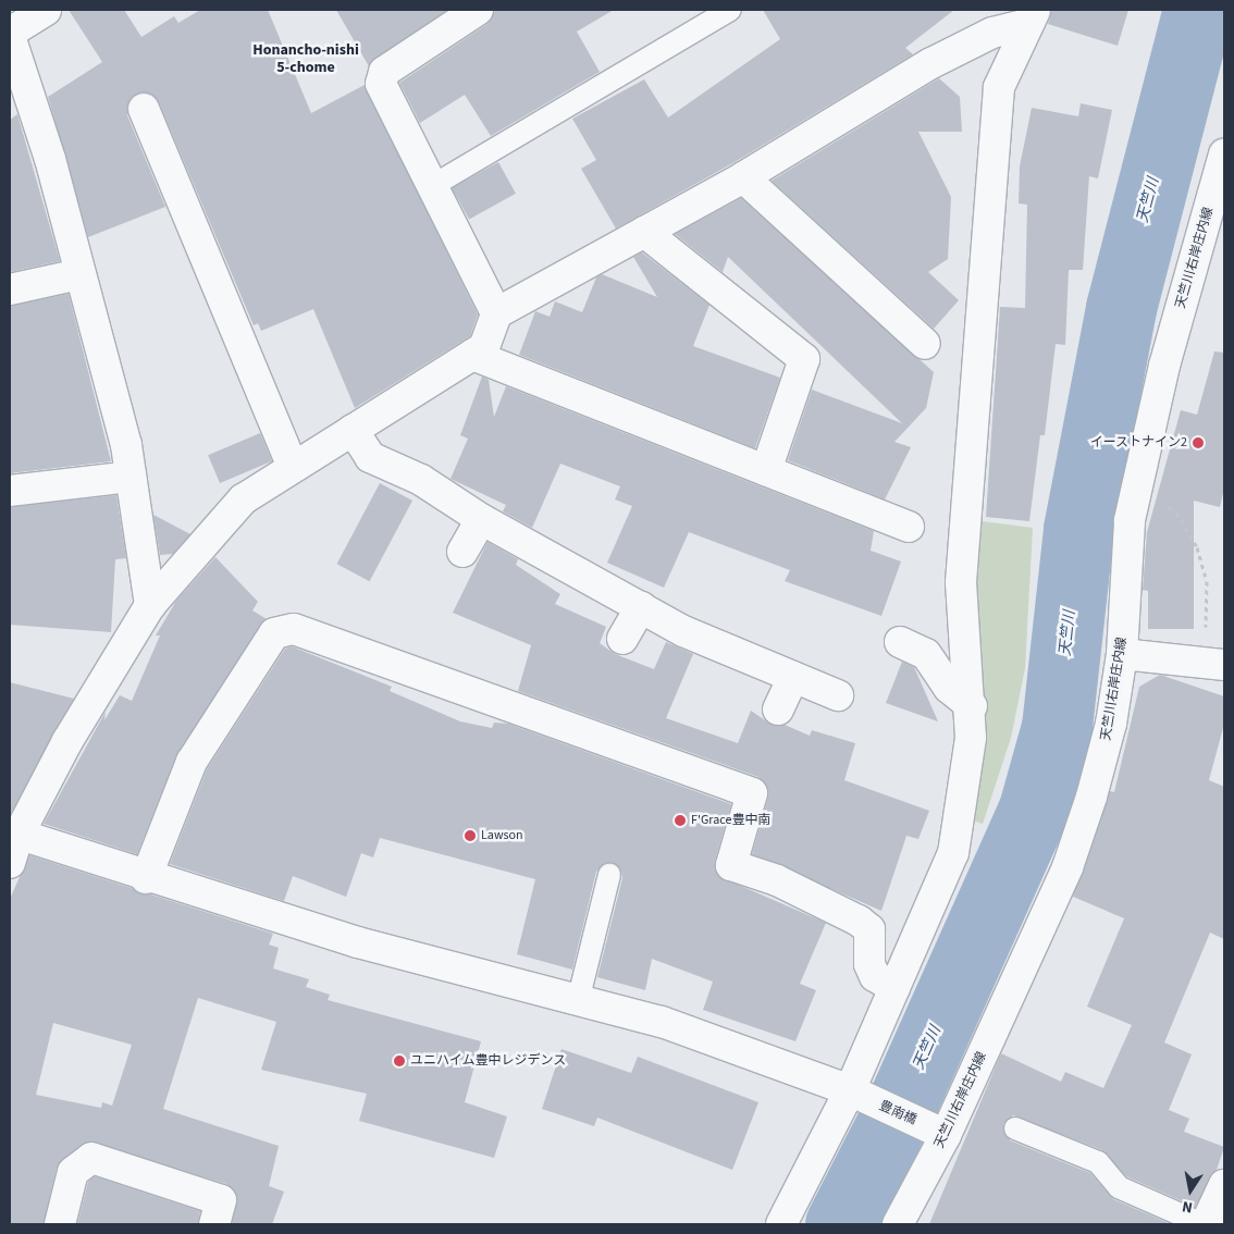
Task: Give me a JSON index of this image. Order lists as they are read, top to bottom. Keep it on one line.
{"streets":{"street":["天竺川右岸庄内線","豊南橋"]},"crossings":[["天竺川右岸庄内線","豊南橋"]],"districts":["Honancho-nishi 5-chome"],"water":["天竺川"],"places":["イーストナイン2","F'Grace豊中南","Lawson","ユニハイム豊中レジデンス"],"north":"bottom"}
